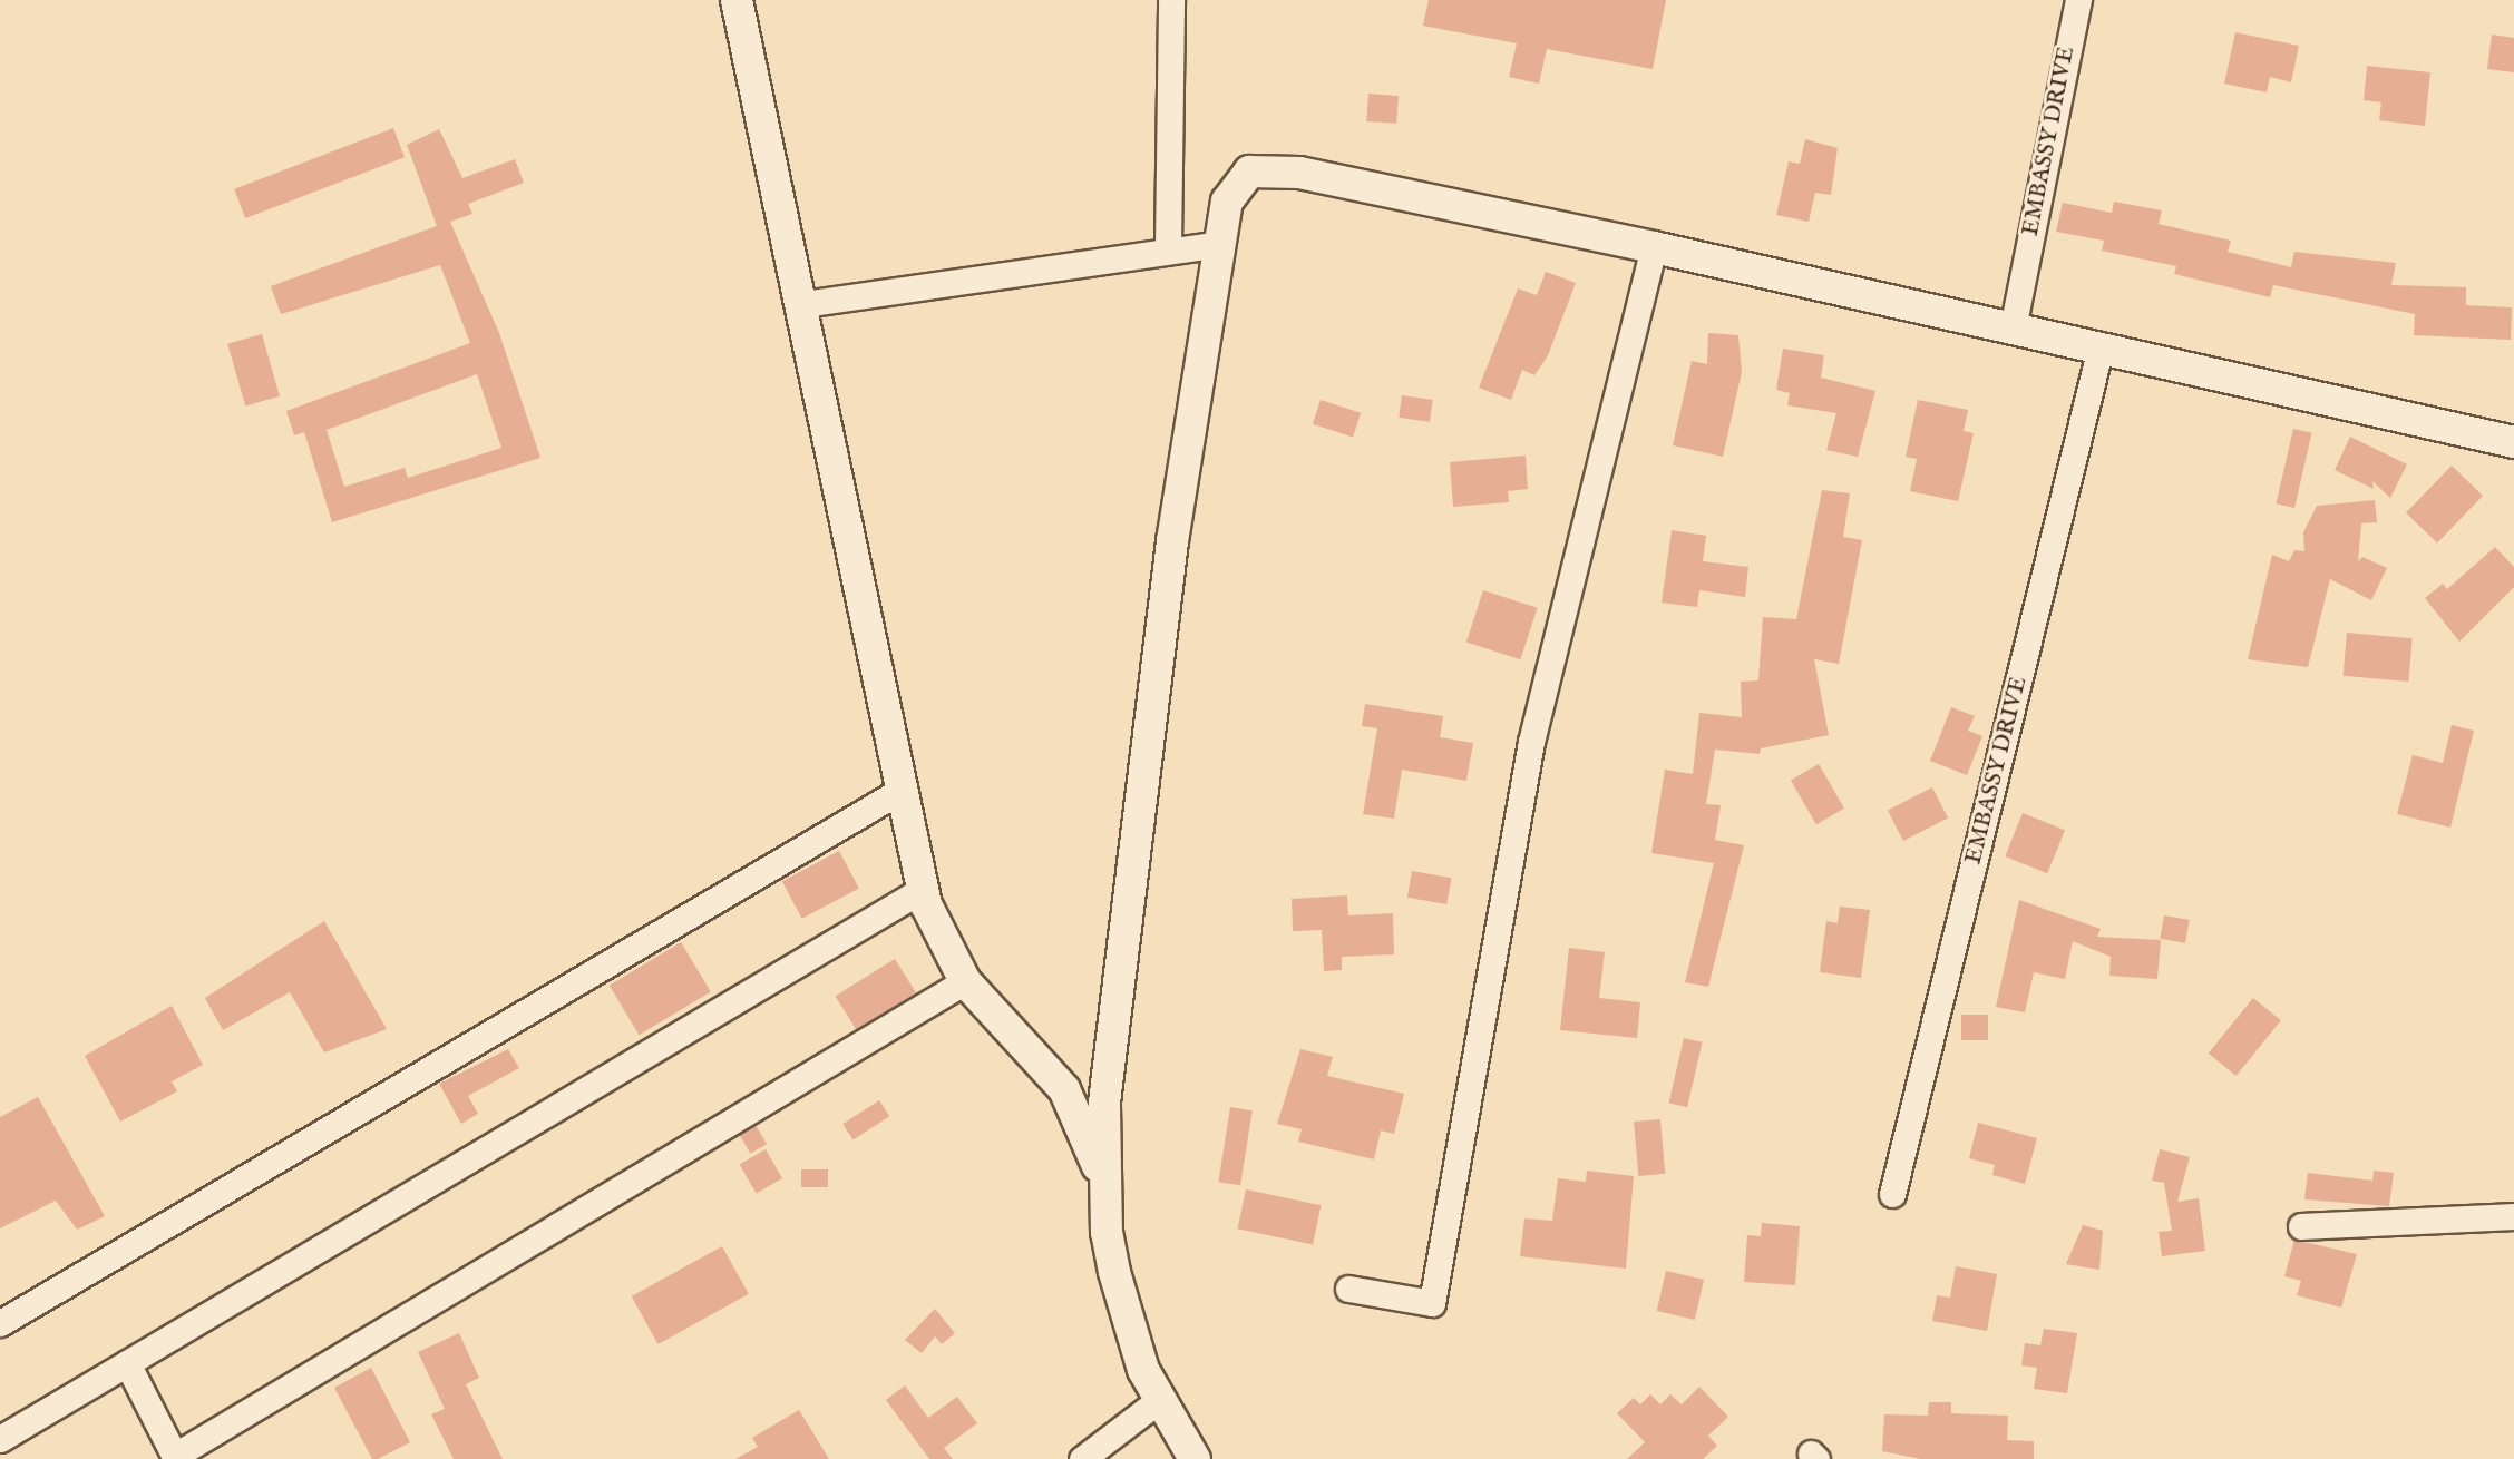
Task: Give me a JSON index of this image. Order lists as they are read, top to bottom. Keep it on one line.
{"streets":{"street":["EMBASSY DRIVE"]}}
